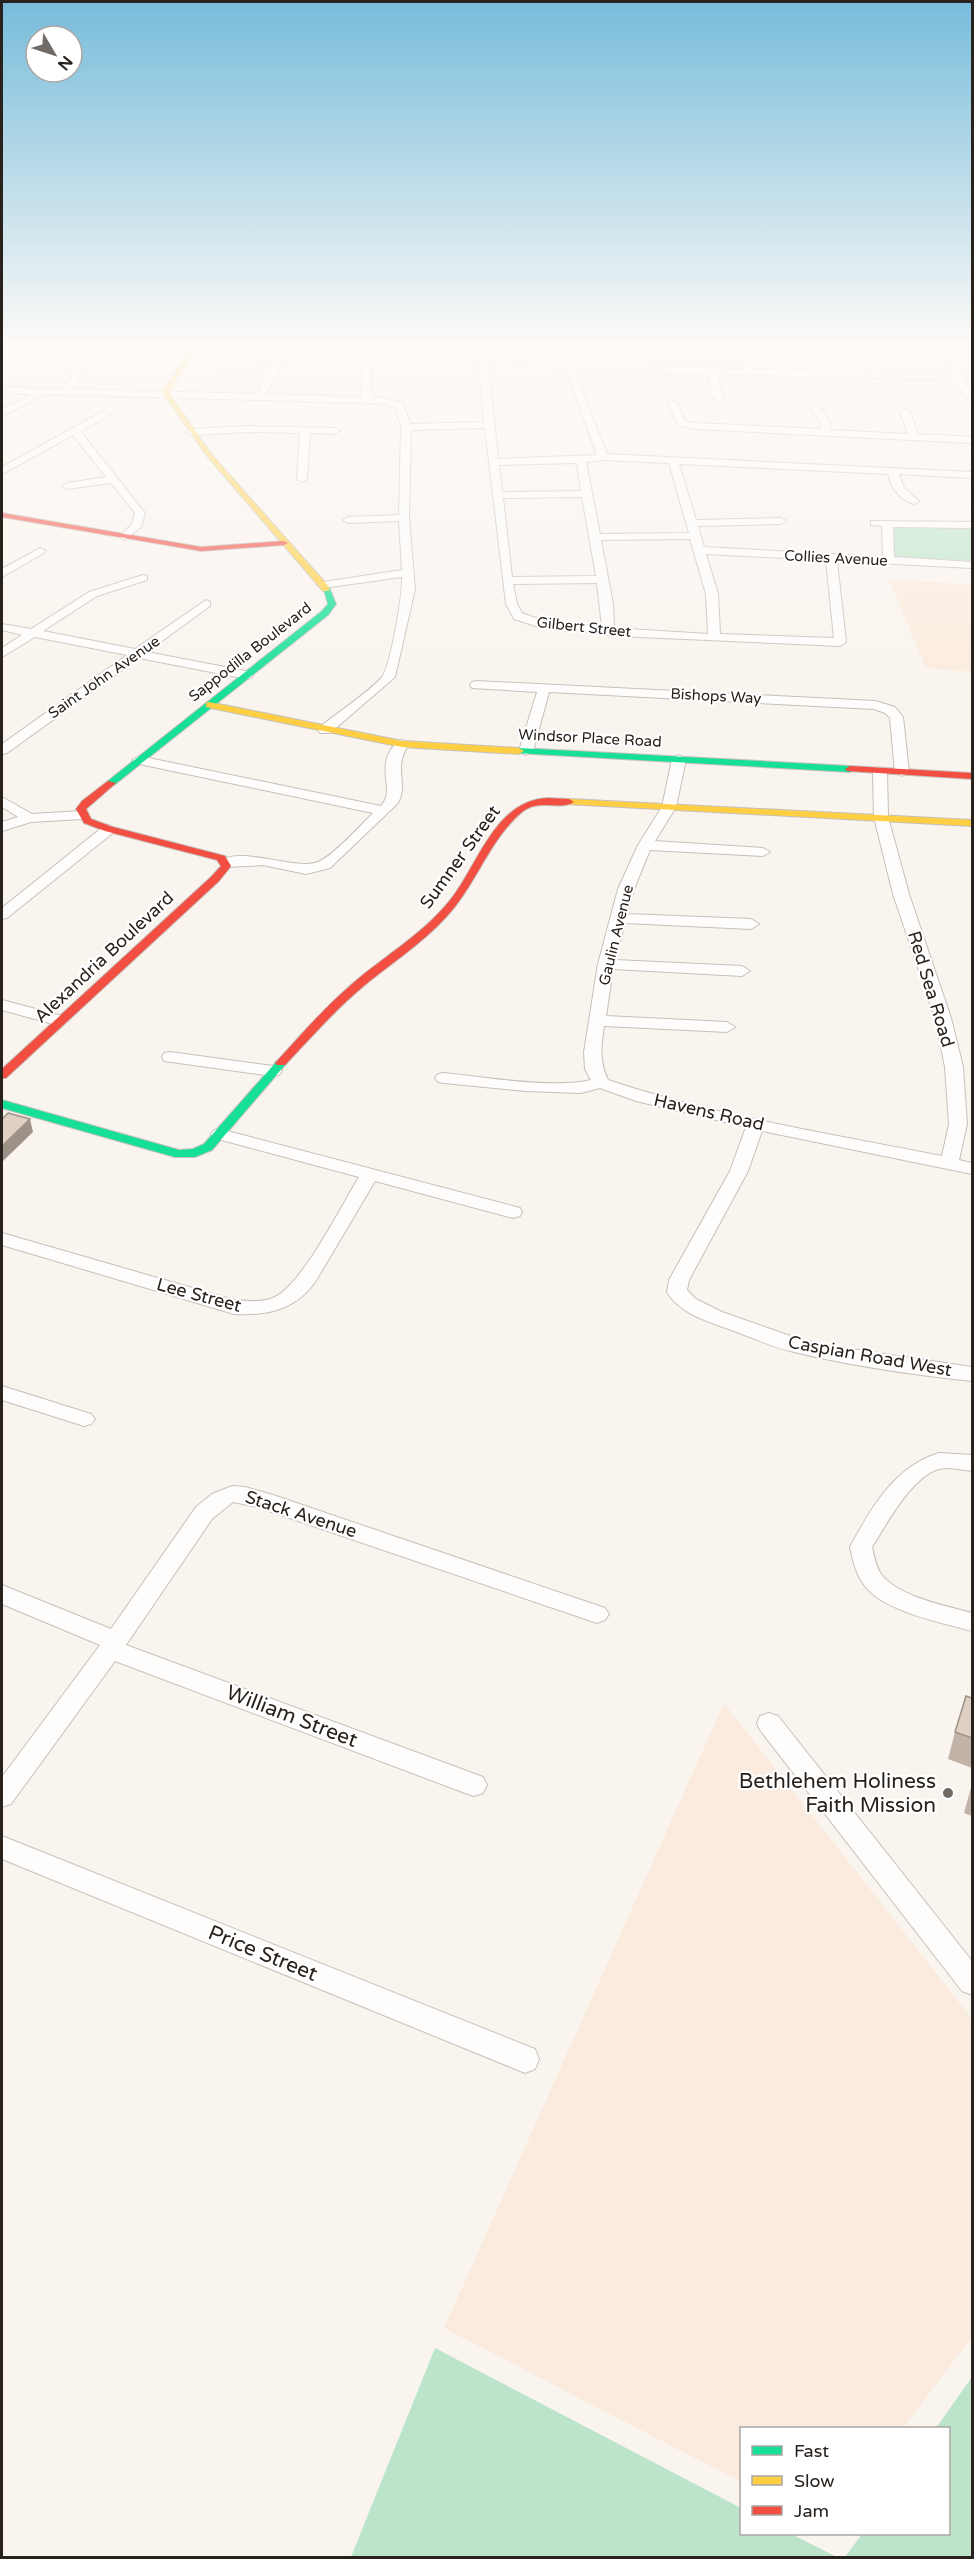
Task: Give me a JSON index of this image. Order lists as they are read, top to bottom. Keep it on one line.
{"streets":{"street":["Collies Avenue","Gilbert Street","Sappodilla Boulevard","Saint John Avenue","Bishops Way","Windsor Place Road","Sumner Street","Gaulin Avenue","Alexandria Boulevard","Red Sea Road","Havens Road","Lee Street","Caspian Road West","Stack Avenue","William Street","Price Street"]},"crossings":[["Collies Avenue","Gilbert Street"],["Sappodilla Boulevard","Windsor Place Road"],["Bishops Way","Windsor Place Road"],["Windsor Place Road","Gaulin Avenue"],["Windsor Place Road","Red Sea Road"],["Sumner Street","Gaulin Avenue"],["Sumner Street","Red Sea Road"],["Gaulin Avenue","Havens Road"],["Red Sea Road","Havens Road"],["Havens Road","Caspian Road West"],["Stack Avenue","William Street"]],"places":["Bethlehem Holiness Faith Mission"],"legend":["Fast","Slow","Jam"],"north":"bottom right"}
